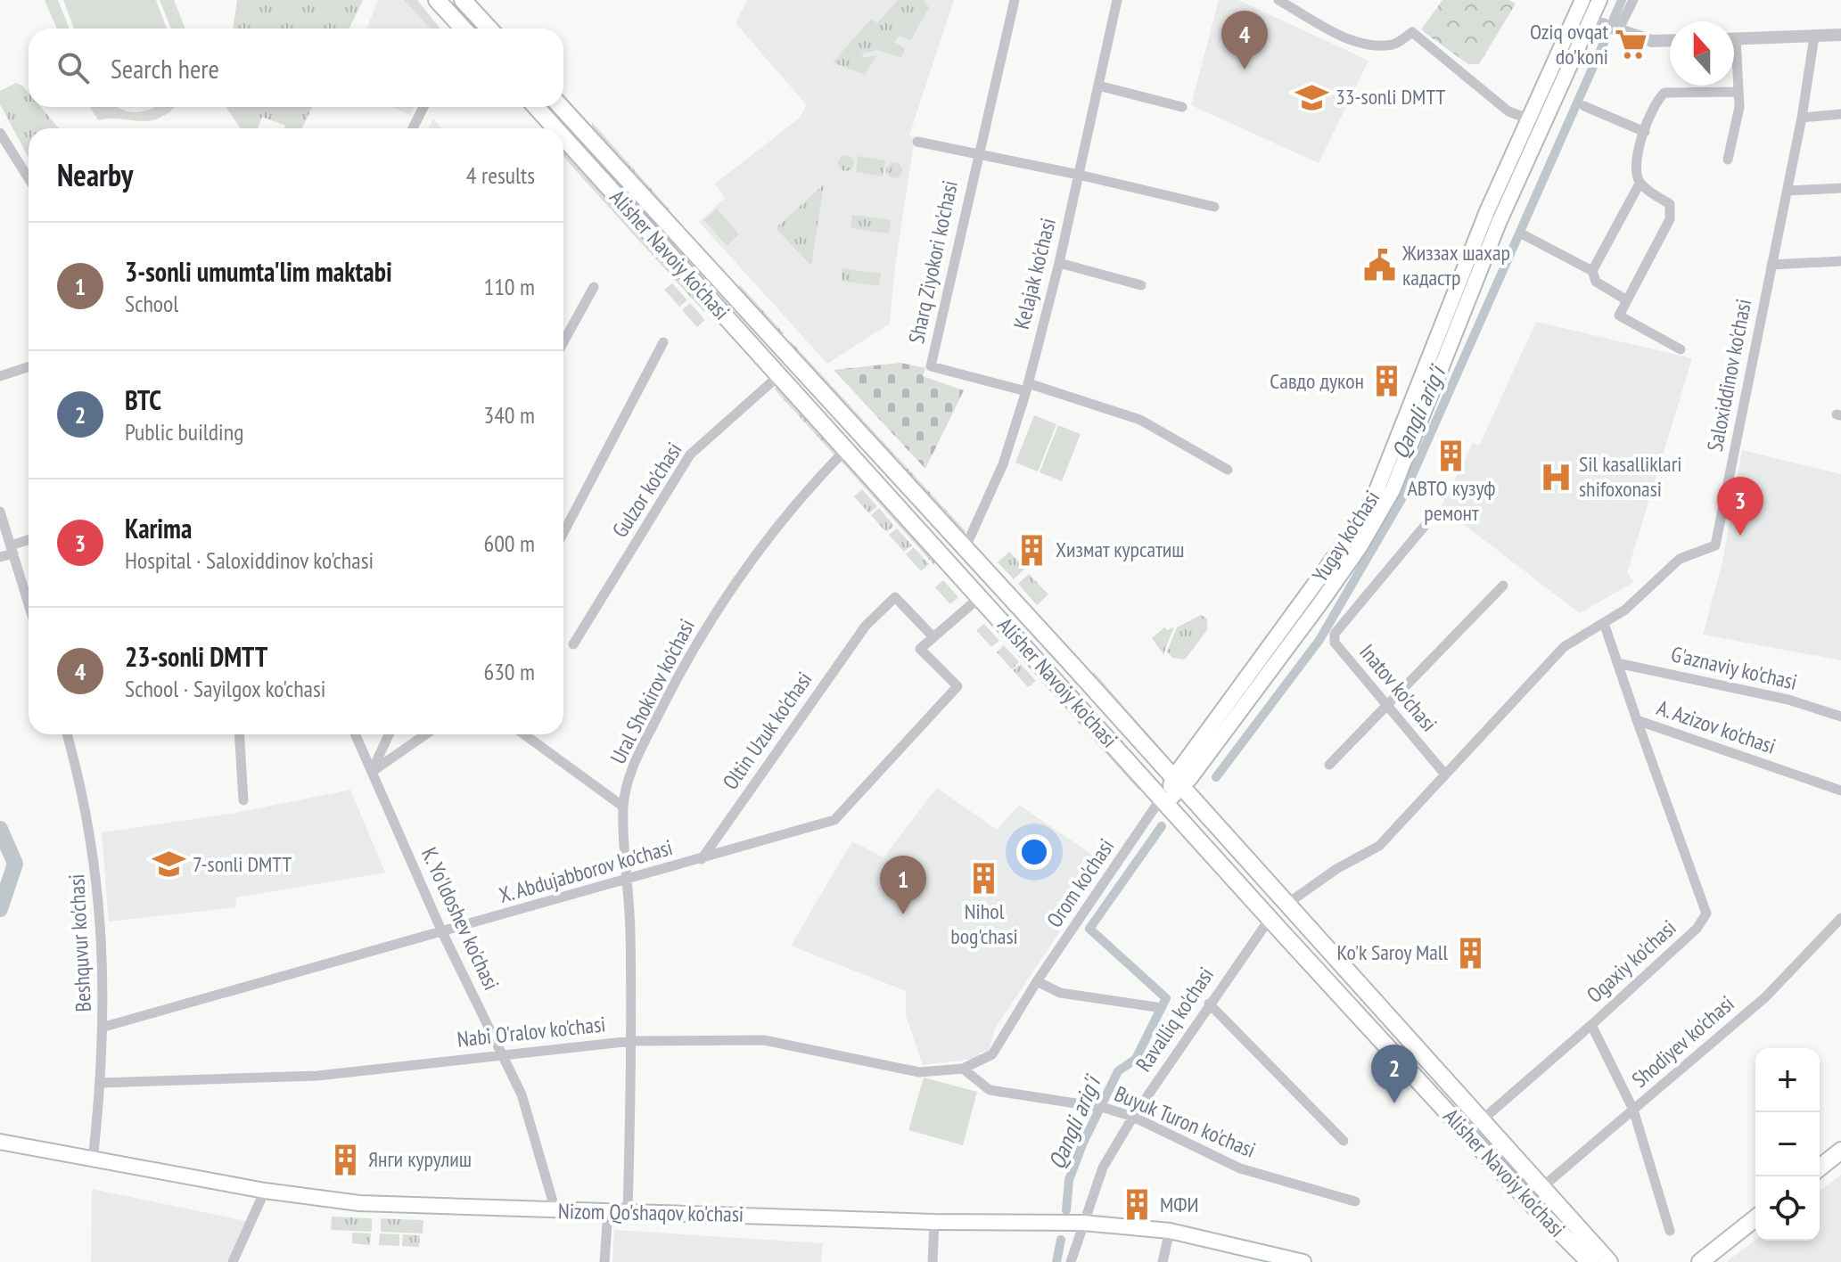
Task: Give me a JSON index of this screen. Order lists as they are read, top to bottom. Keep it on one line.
{"streets":{"main road":["Alisher Navoiy ko'chasi","Yugay ko'chasi","Nizom Qo'shaqov ko'chasi"],"street":["Sharq Ziyokori ko'chasi","Kelajak ko'chasi","Saloxiddinov ko'chasi","Gulzor ko'chasi","G'aznaviy ko'chasi","Inatov ko'chasi","Ural Shokirov ko'chasi","A. Azizov ko'chasi","Oltin Uzuk ko'chasi","X. Abdujabborov ko'chasi","Orom ko'chasi","K. Yo'ldoshev ko'chasi","Beshquvur ko'chasi","Ogaxiy ko'chasi","Ravalliq ko'chasi","Nabi O'ralov ko'chasi","Shodiyev ko'chasi","Buyuk Turon ko'chasi"]},"crossings":[["Alisher Navoiy ko'chasi","Kelajak ko'chasi"],["Alisher Navoiy ko'chasi","Saloxiddinov ko'chasi"],["Alisher Navoiy ko'chasi","Gulzor ko'chasi"],["Alisher Navoiy ko'chasi","Yugay ko'chasi"],["Alisher Navoiy ko'chasi","Ural Shokirov ko'chasi"],["Alisher Navoiy ko'chasi","Orom ko'chasi"],["Alisher Navoiy ko'chasi","Ravalliq ko'chasi"],["Alisher Navoiy ko'chasi","Shodiyev ko'chasi"],["Sharq Ziyokori ko'chasi","Kelajak ko'chasi"],["Saloxiddinov ko'chasi","Inatov ko'chasi"],["Saloxiddinov ko'chasi","A. Azizov ko'chasi"],["Yugay ko'chasi","Orom ko'chasi"],["G'aznaviy ko'chasi","A. Azizov ko'chasi"],["Ural Shokirov ko'chasi","X. Abdujabborov ko'chasi"],["Ural Shokirov ko'chasi","Nabi O'ralov ko'chasi"],["Ural Shokirov ko'chasi","Nizom Qo'shaqov ko'chasi"],["A. Azizov ko'chasi","Ogaxiy ko'chasi"],["Oltin Uzuk ko'chasi","X. Abdujabborov ko'chasi"],["X. Abdujabborov ko'chasi","K. Yo'ldoshev ko'chasi"],["X. Abdujabborov ko'chasi","Beshquvur ko'chasi"],["Orom ko'chasi","Nabi O'ralov ko'chasi"],["Orom ko'chasi","Buyuk Turon ko'chasi"],["K. Yo'ldoshev ko'chasi","Nabi O'ralov ko'chasi"],["K. Yo'ldoshev ko'chasi","Nizom Qo'shaqov ko'chasi"],["Beshquvur ko'chasi","Nabi O'ralov ko'chasi"],["Beshquvur ko'chasi","Nizom Qo'shaqov ko'chasi"],["Ogaxiy ko'chasi","Shodiyev ko'chasi"],["Ravalliq ko'chasi","Buyuk Turon ko'chasi"],["Ravalliq ko'chasi","Nizom Qo'shaqov ko'chasi"],["Nabi O'ralov ko'chasi","Buyuk Turon ko'chasi"]],"water":["Qangli arig'i"],"places":{"supermarket":["Oziq ovqat do'koni"],"school or university":["33-sonli DMTT","7-sonli DMTT"],"public building":["Жиззах шахар кадастр"],"building":["Cавдо дукон","АВТО кузуф ремонт","Хизмат курсатиш","Nihol bog'chasi","Ko'k Saroy Mall","Янги курулиш","МФИ"],"hospital":["Sil kasalliklari shifoxonasi"]},"north":"top","page":{"pins":["4","3","1","2"],"search":"Search here","heading":["Nearby","4 results"],"list":[{"mark":"1","name":"3-sonli umumta'lim maktabi","note":"School","value":"110 m"},{"mark":"2","name":"BTC","note":"Public building","value":"340 m"},{"mark":"3","name":"Karima","note":"Hospital · Saloxiddinov ko'chasi","value":"600 m"},{"mark":"4","name":"23-sonli DMTT","note":"School · Sayilgox ko'chasi","value":"630 m"}],"map_buttons":["+","−"]}}
